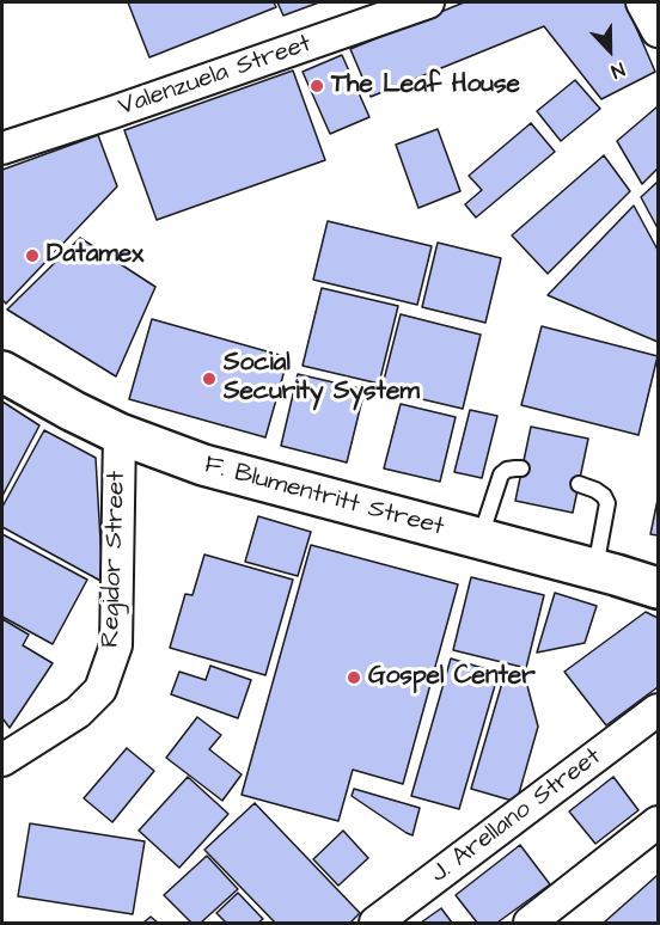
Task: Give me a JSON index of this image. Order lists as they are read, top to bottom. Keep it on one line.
{"streets":{"main road":["F. Blumentritt Street"],"street":["Valenzuela Street","Regidor Street","J. Arellano Street"]},"crossings":[["F. Blumentritt Street","Regidor Street"]],"places":["The Leaf House","Datamex","Social Security System","Gospel Center"],"north":"bottom"}
